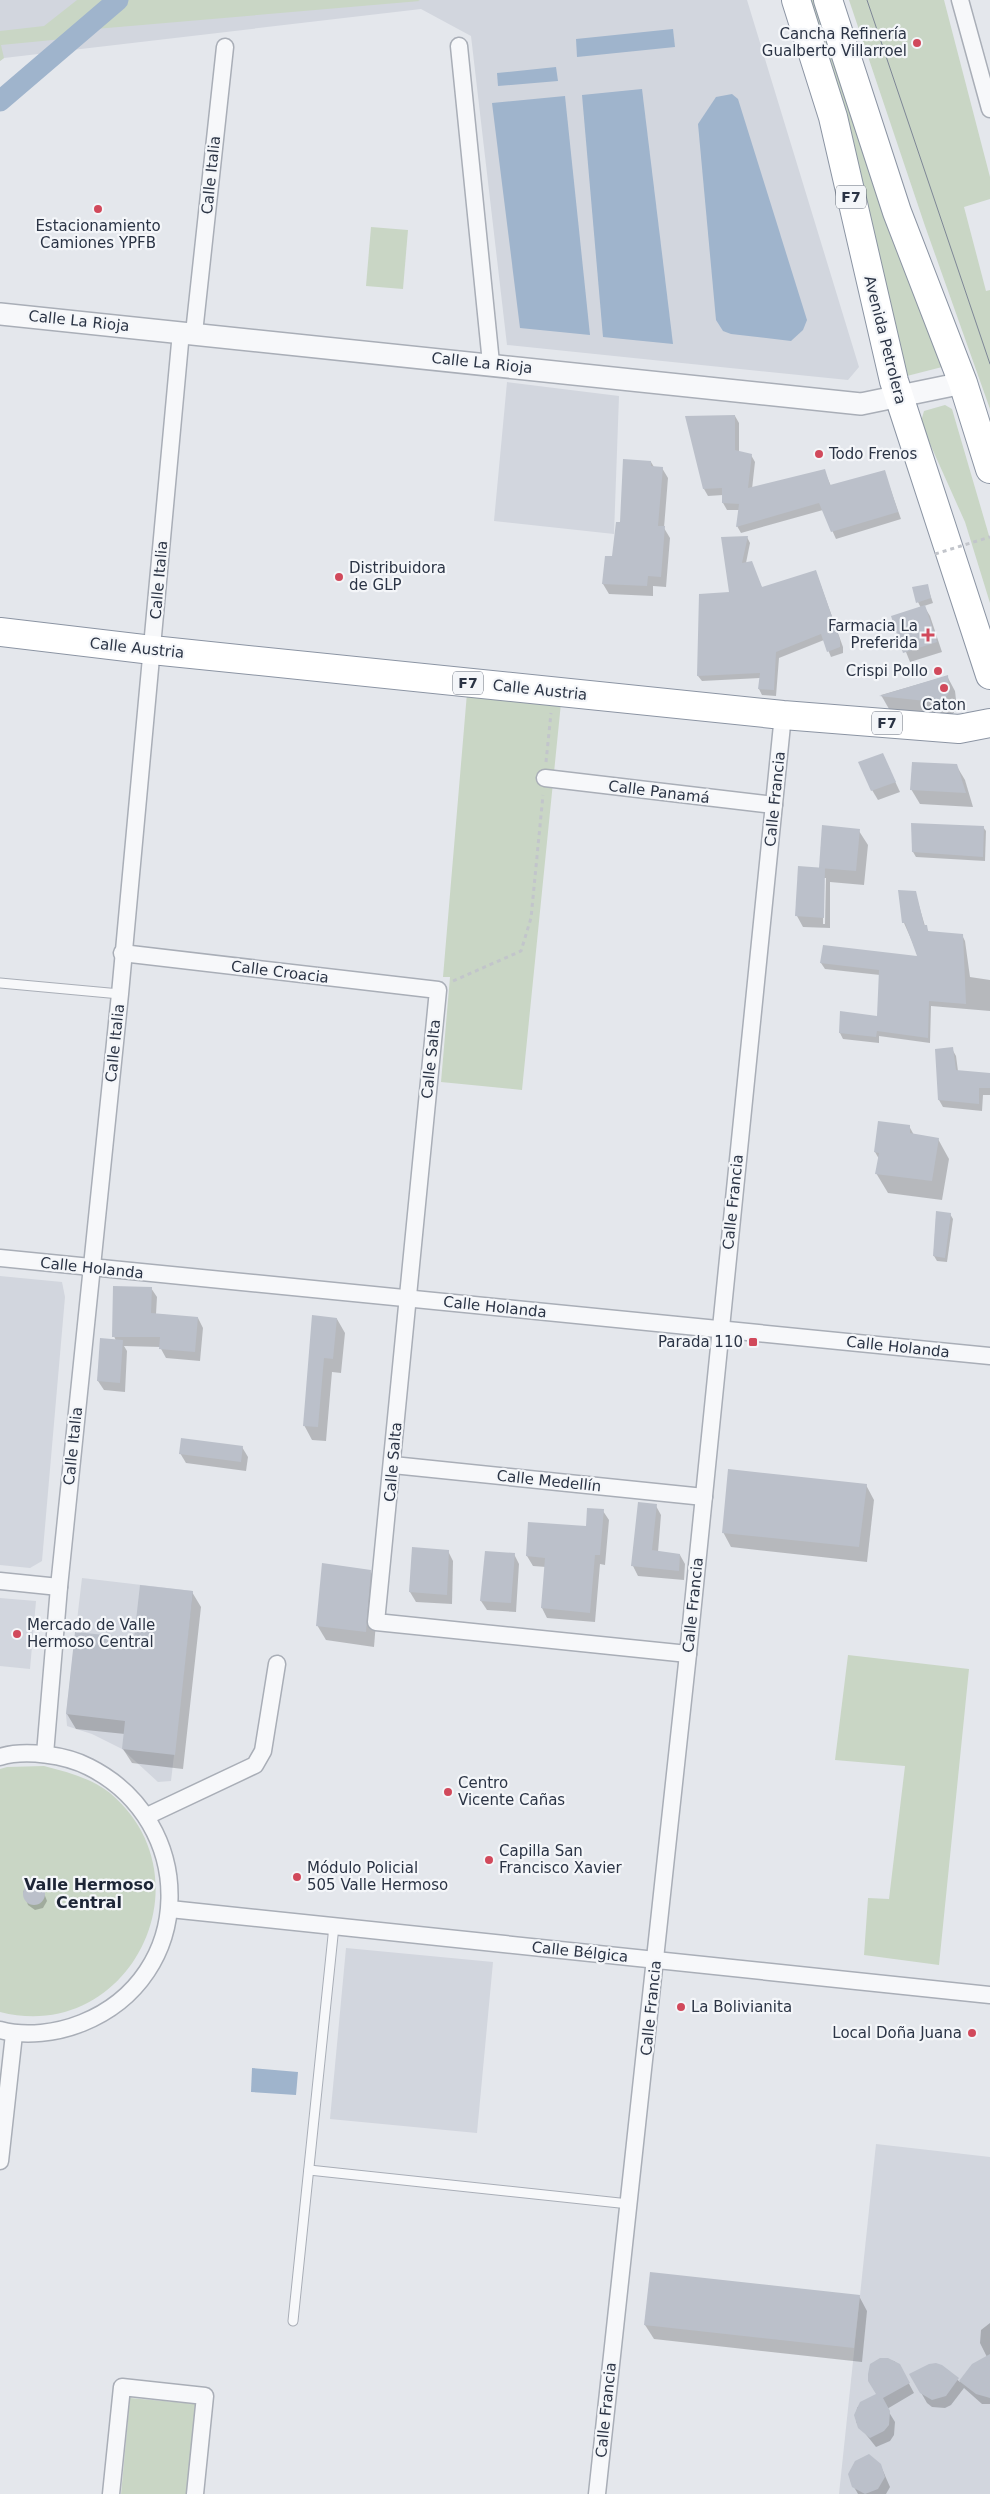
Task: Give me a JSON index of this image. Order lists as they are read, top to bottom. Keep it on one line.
{"streets":{"highway":["F7","Avenida Petrolera","Calle Austria"],"street":["Calle Italia","Calle La Rioja","Calle Panamá","Calle Francia","Calle Croacia","Calle Salta","Calle Holanda","Calle Medellín","Calle Bélgica"]},"crossings":[["Calle Italia","Calle La Rioja"],["Calle Italia","Calle Austria"],["Calle Italia","Calle Croacia"],["Calle Italia","Calle Holanda"],["F7","Calle La Rioja"],["Calle La Rioja","Avenida Petrolera"],["Calle Austria","Calle Francia"],["Calle Panamá","Calle Francia"],["Calle Francia","Calle Salta"],["Calle Francia","Calle Holanda"],["Calle Francia","Calle Medellín"],["Calle Francia","Calle Bélgica"],["Calle Croacia","Calle Salta"],["Calle Salta","Calle Holanda"],["Calle Salta","Calle Medellín"]],"districts":["Valle Hermoso Central"],"places":{"other":["Cancha Refinería Gualberto Villarroel","Estacionamiento Camiones YPFB","Todo Frenos","Distribuidora de GLP","Crispi Pollo","Caton","Mercado de Valle Hermoso Central","Centro Vicente Cañas","Capilla San Francisco Xavier","Módulo Policial 505 Valle Hermoso","La Bolivianita","Local Doña Juana"],"health":["Farmacia La Preferida"],"transit":["Parada 110"]}}
